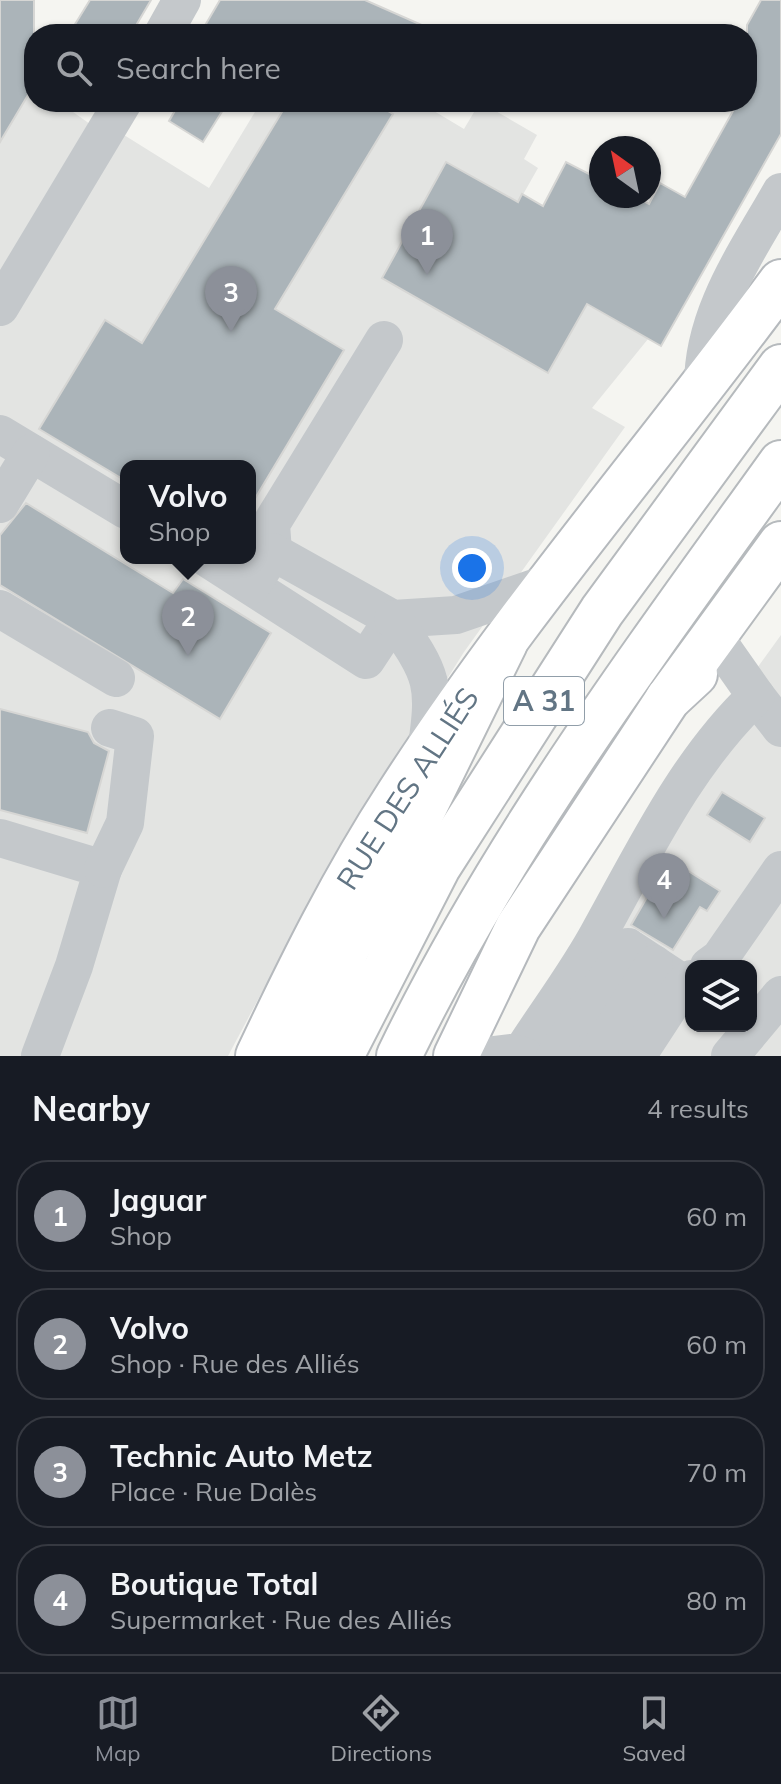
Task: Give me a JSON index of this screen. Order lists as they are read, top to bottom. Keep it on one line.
{"streets":{"main road":["A 31","RUE DES ALLIÉS"]},"north":"top left","page":{"search":"Search here","pins":["1","3","2","4"],"popup":["Volvo","Shop"],"heading":["Nearby","4 results"],"list":[{"mark":"1","name":"Jaguar","note":"Shop","value":"60 m"},{"mark":"2","name":"Volvo","note":"Shop · Rue des Alliés","value":"60 m"},{"mark":"3","name":"Technic Auto Metz","note":"Place · Rue Dalès","value":"70 m"},{"mark":"4","name":"Boutique Total","note":"Supermarket · Rue des Alliés","value":"80 m"}],"nav":["Map","Directions","Saved"]}}
